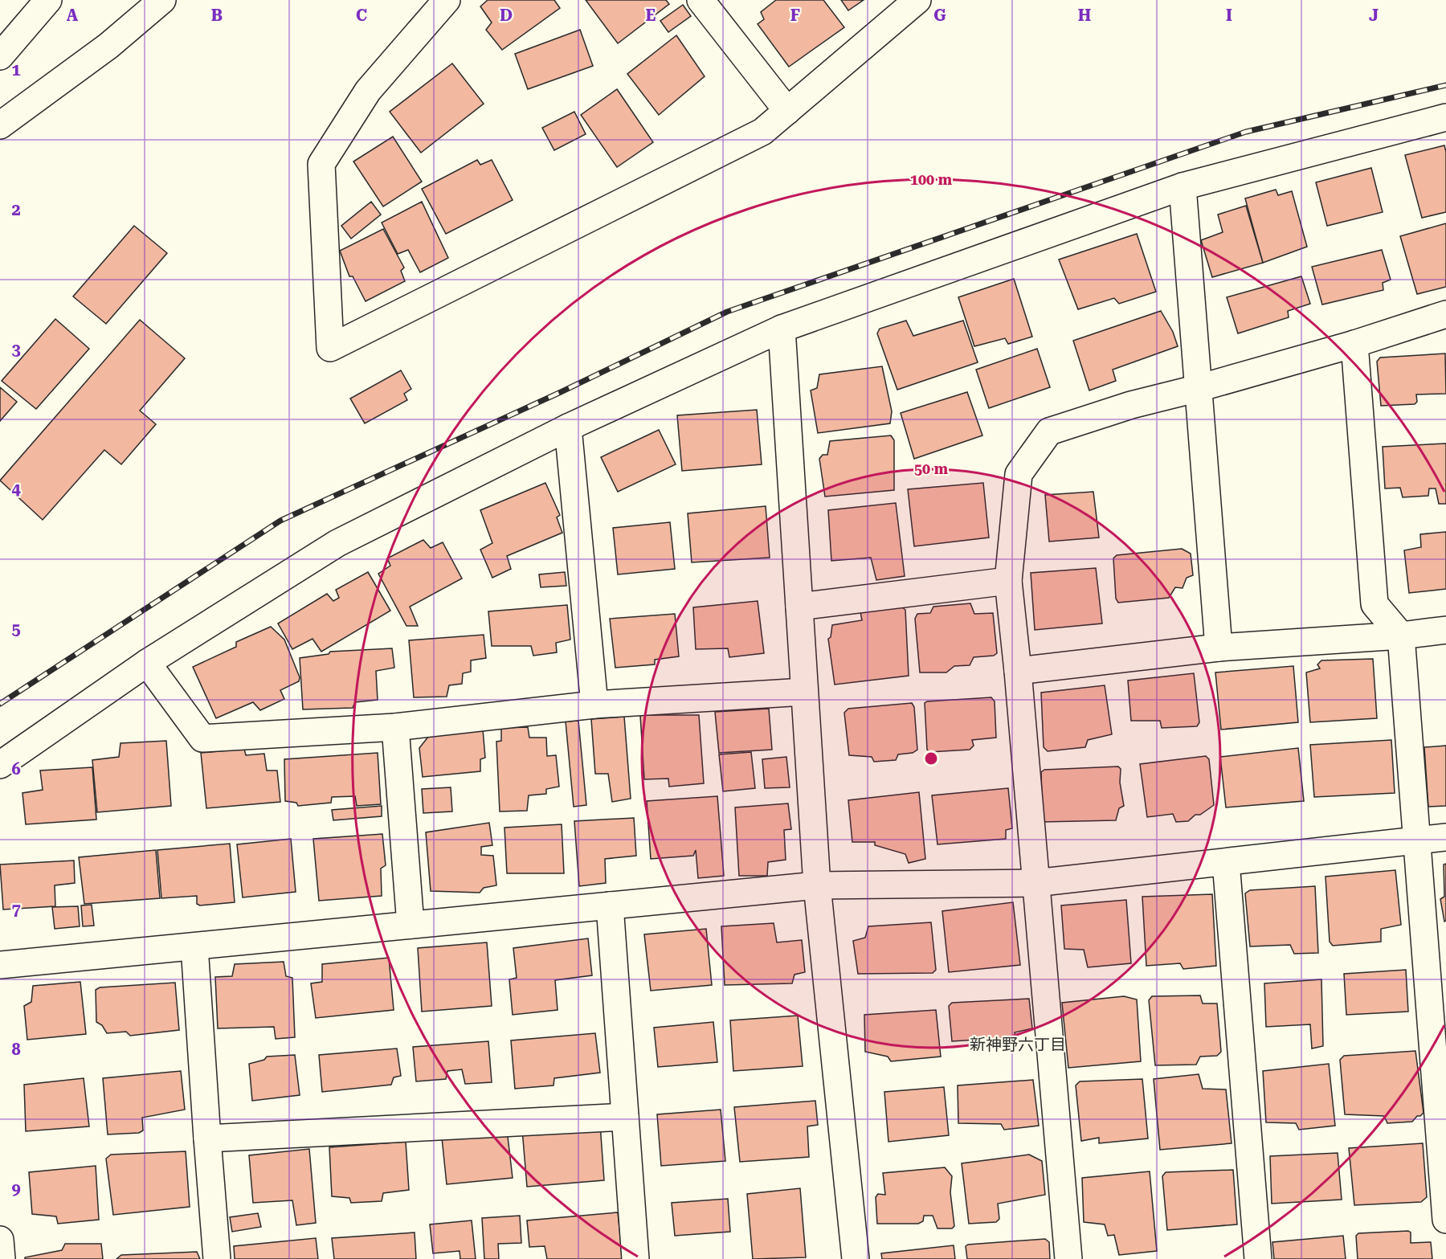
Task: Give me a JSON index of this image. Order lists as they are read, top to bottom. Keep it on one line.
{"districts":["新神野六丁目"],"grid":{"columns":["A","B","C","D","E","F","G","H","I","J"],"rows":["1","2","3","4","5","6","7","8","9"]},"rings":["100 m","50 m"]}
